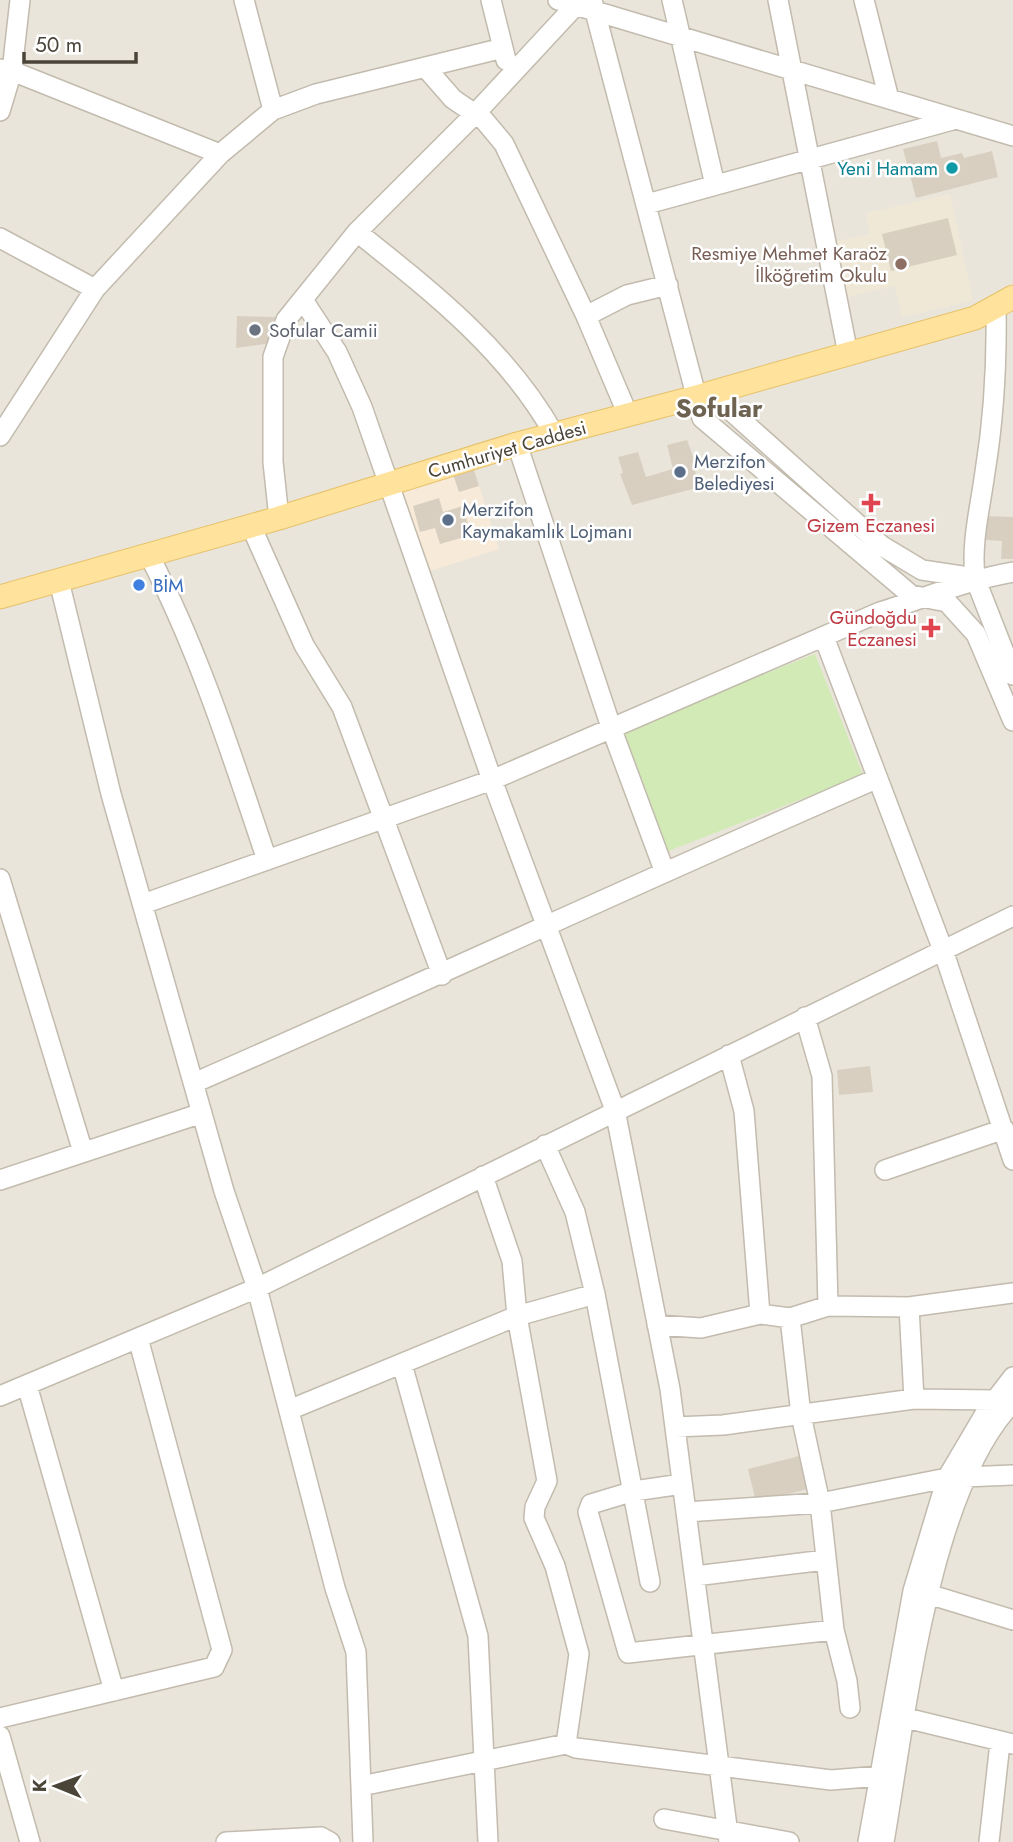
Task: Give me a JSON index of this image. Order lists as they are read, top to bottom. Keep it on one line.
{"streets":{"main road":["Cumhuriyet Caddesi"]},"districts":["Sofular"],"places":{"other":["Yeni Hamam","Resmiye Mehmet Karaöz İlköğretim Okulu","Sofular Camii","Merzifon Belediyesi","Merzifon Kaymakamlık Lojmanı","BİM"],"health":["Gizem Eczanesi","Gündoğdu Eczanesi"]},"scale_bar":"50 m","north":"left"}
